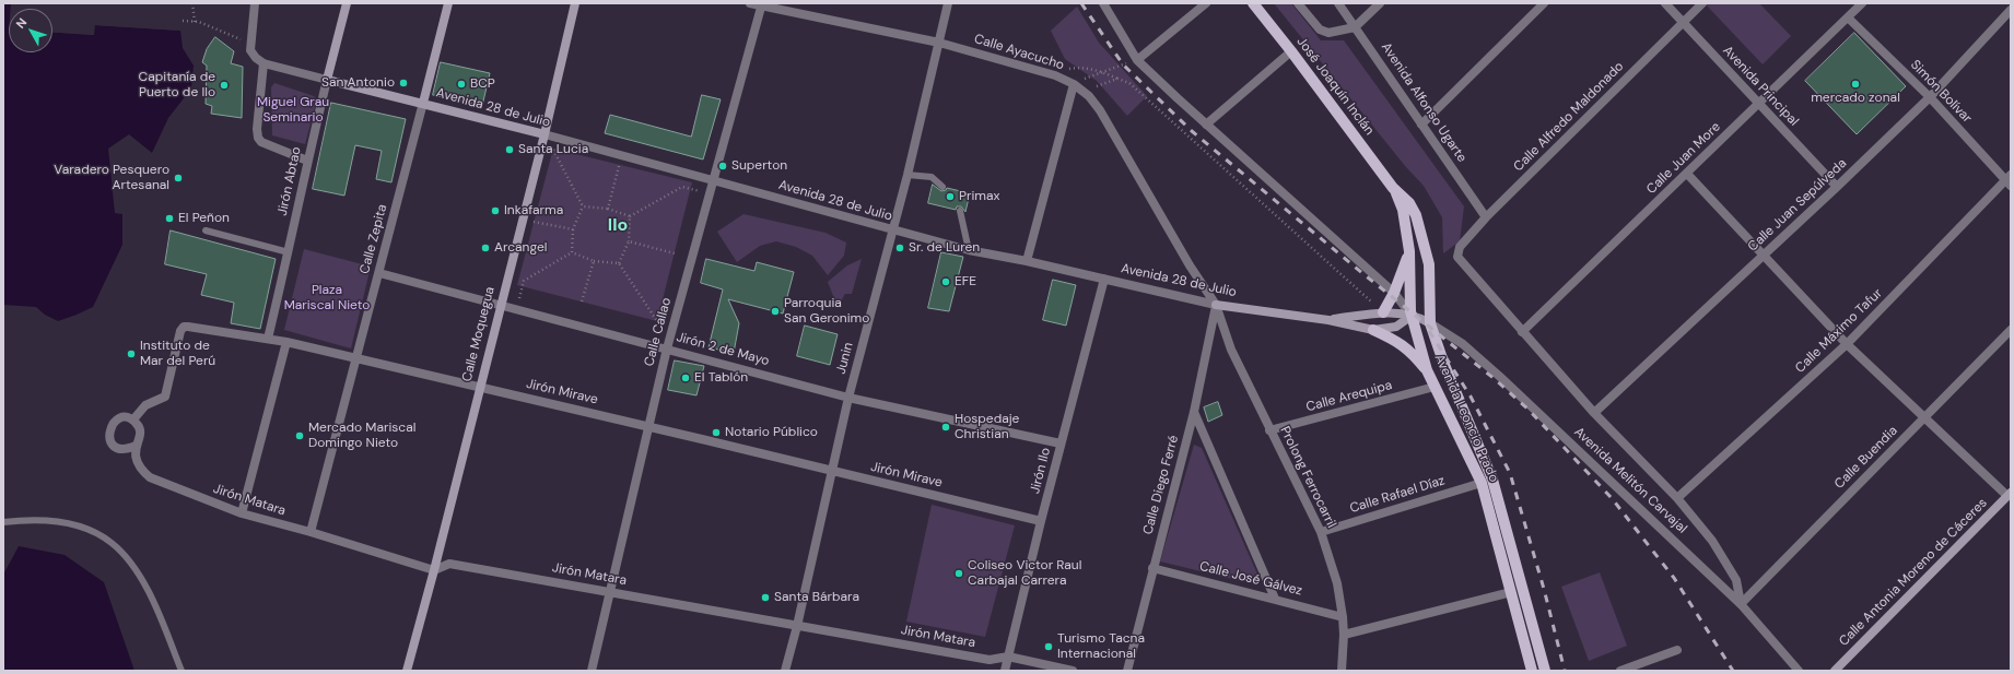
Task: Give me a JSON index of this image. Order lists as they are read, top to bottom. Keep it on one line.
{"streets":{"main road":["José Joaquín Inclán","Avenida Leoncio Prado"],"street":["Calle Ayacucho","Avenida Principal","Simón Bolívar","Avenida Alfonso Ugarte","Avenida 28 de Julio","Calle Alfredo Maldonado","Calle Juan More","Jirón Abtao","Calle Juan Sepúlveda","Calle Zepita","Calle Máximo Tafur","Calle Callao","Calle Moquegua","Jirón 2 de Mayo","Junin","Jirón Mirave","Calle Arequipa","Calle Buendia","Jirón Ilo","Prolong Ferrocarril","Avenida Melitón Carvajal","Calle Diego Ferré","Calle Rafael Díaz","Jirón Matara","Calle Antonia Moreno de Cáceres","Calle José Gálvez"]},"crossings":[["Calle Ayacucho","Avenida 28 de Julio"],["Calle Ayacucho","Calle Callao"],["Calle Ayacucho","Junin"],["Calle Ayacucho","Prolong Ferrocarril"],["Calle Ayacucho","Calle Diego Ferré"],["José Joaquín Inclán","Avenida 28 de Julio"],["José Joaquín Inclán","Avenida Leoncio Prado"],["José Joaquín Inclán","Avenida Melitón Carvajal"],["Avenida Principal","Calle Alfredo Maldonado"],["Avenida Principal","Calle Juan More"],["Avenida Principal","Calle Juan Sepúlveda"],["Simón Bolívar","Calle Juan More"],["Simón Bolívar","Calle Juan Sepúlveda"],["Simón Bolívar","Calle Máximo Tafur"],["Avenida Alfonso Ugarte","Calle Alfredo Maldonado"],["Avenida 28 de Julio","Jirón Abtao"],["Avenida 28 de Julio","Calle Zepita"],["Avenida 28 de Julio","Calle Callao"],["Avenida 28 de Julio","Calle Moquegua"],["Avenida 28 de Julio","Junin"],["Avenida 28 de Julio","Avenida Leoncio Prado"],["Avenida 28 de Julio","Jirón Ilo"],["Avenida 28 de Julio","Prolong Ferrocarril"],["Avenida 28 de Julio","Avenida Melitón Carvajal"],["Avenida 28 de Julio","Calle Diego Ferré"],["Calle Alfredo Maldonado","Calle Juan More"],["Jirón Abtao","Jirón Mirave"],["Calle Zepita","Jirón 2 de Mayo"],["Calle Zepita","Jirón Mirave"],["Calle Zepita","Jirón Matara"],["Calle Callao","Jirón 2 de Mayo"],["Calle Callao","Jirón Mirave"],["Calle Callao","Jirón Matara"],["Calle Moquegua","Jirón 2 de Mayo"],["Calle Moquegua","Jirón Mirave"],["Calle Moquegua","Jirón Matara"],["Jirón 2 de Mayo","Junin"],["Jirón 2 de Mayo","Jirón Ilo"],["Junin","Jirón Mirave"],["Junin","Jirón Matara"],["Jirón Mirave","Jirón Ilo"],["Jirón Mirave","Jirón Matara"],["Calle Arequipa","Avenida Leoncio Prado"],["Calle Arequipa","Prolong Ferrocarril"],["Avenida Leoncio Prado","Avenida Melitón Carvajal"],["Avenida Leoncio Prado","Calle Rafael Díaz"],["Calle Buendia","Avenida Melitón Carvajal"],["Jirón Ilo","Jirón Matara"],["Prolong Ferrocarril","Calle Diego Ferré"],["Prolong Ferrocarril","Calle Rafael Díaz"],["Prolong Ferrocarril","Calle José Gálvez"],["Calle Diego Ferré","Calle José Gálvez"]],"districts":["Ilo"],"parks":["Miguel Grau Seminario","Plaza Mariscal Nieto"],"places":["San Antonio","BCP","mercado zonal","Capitanía de Puerto de Ilo","Santa Lucia","Superton","Varadero Pesquero Artesanal","Primax","Inkafarma","El Peñon","Arcangel","Sr. de Luren","EFE","Parroquia San Geronimo","Instituto de Mar del Perú","El Tablón","Hospedaje Christian","Notario Público","Mercado Mariscal Domingo Nieto","Coliseo Victor Raul Carbajal Carrera","Santa Bárbara","Turismo Tacna Internacional"],"north":"top left"}
